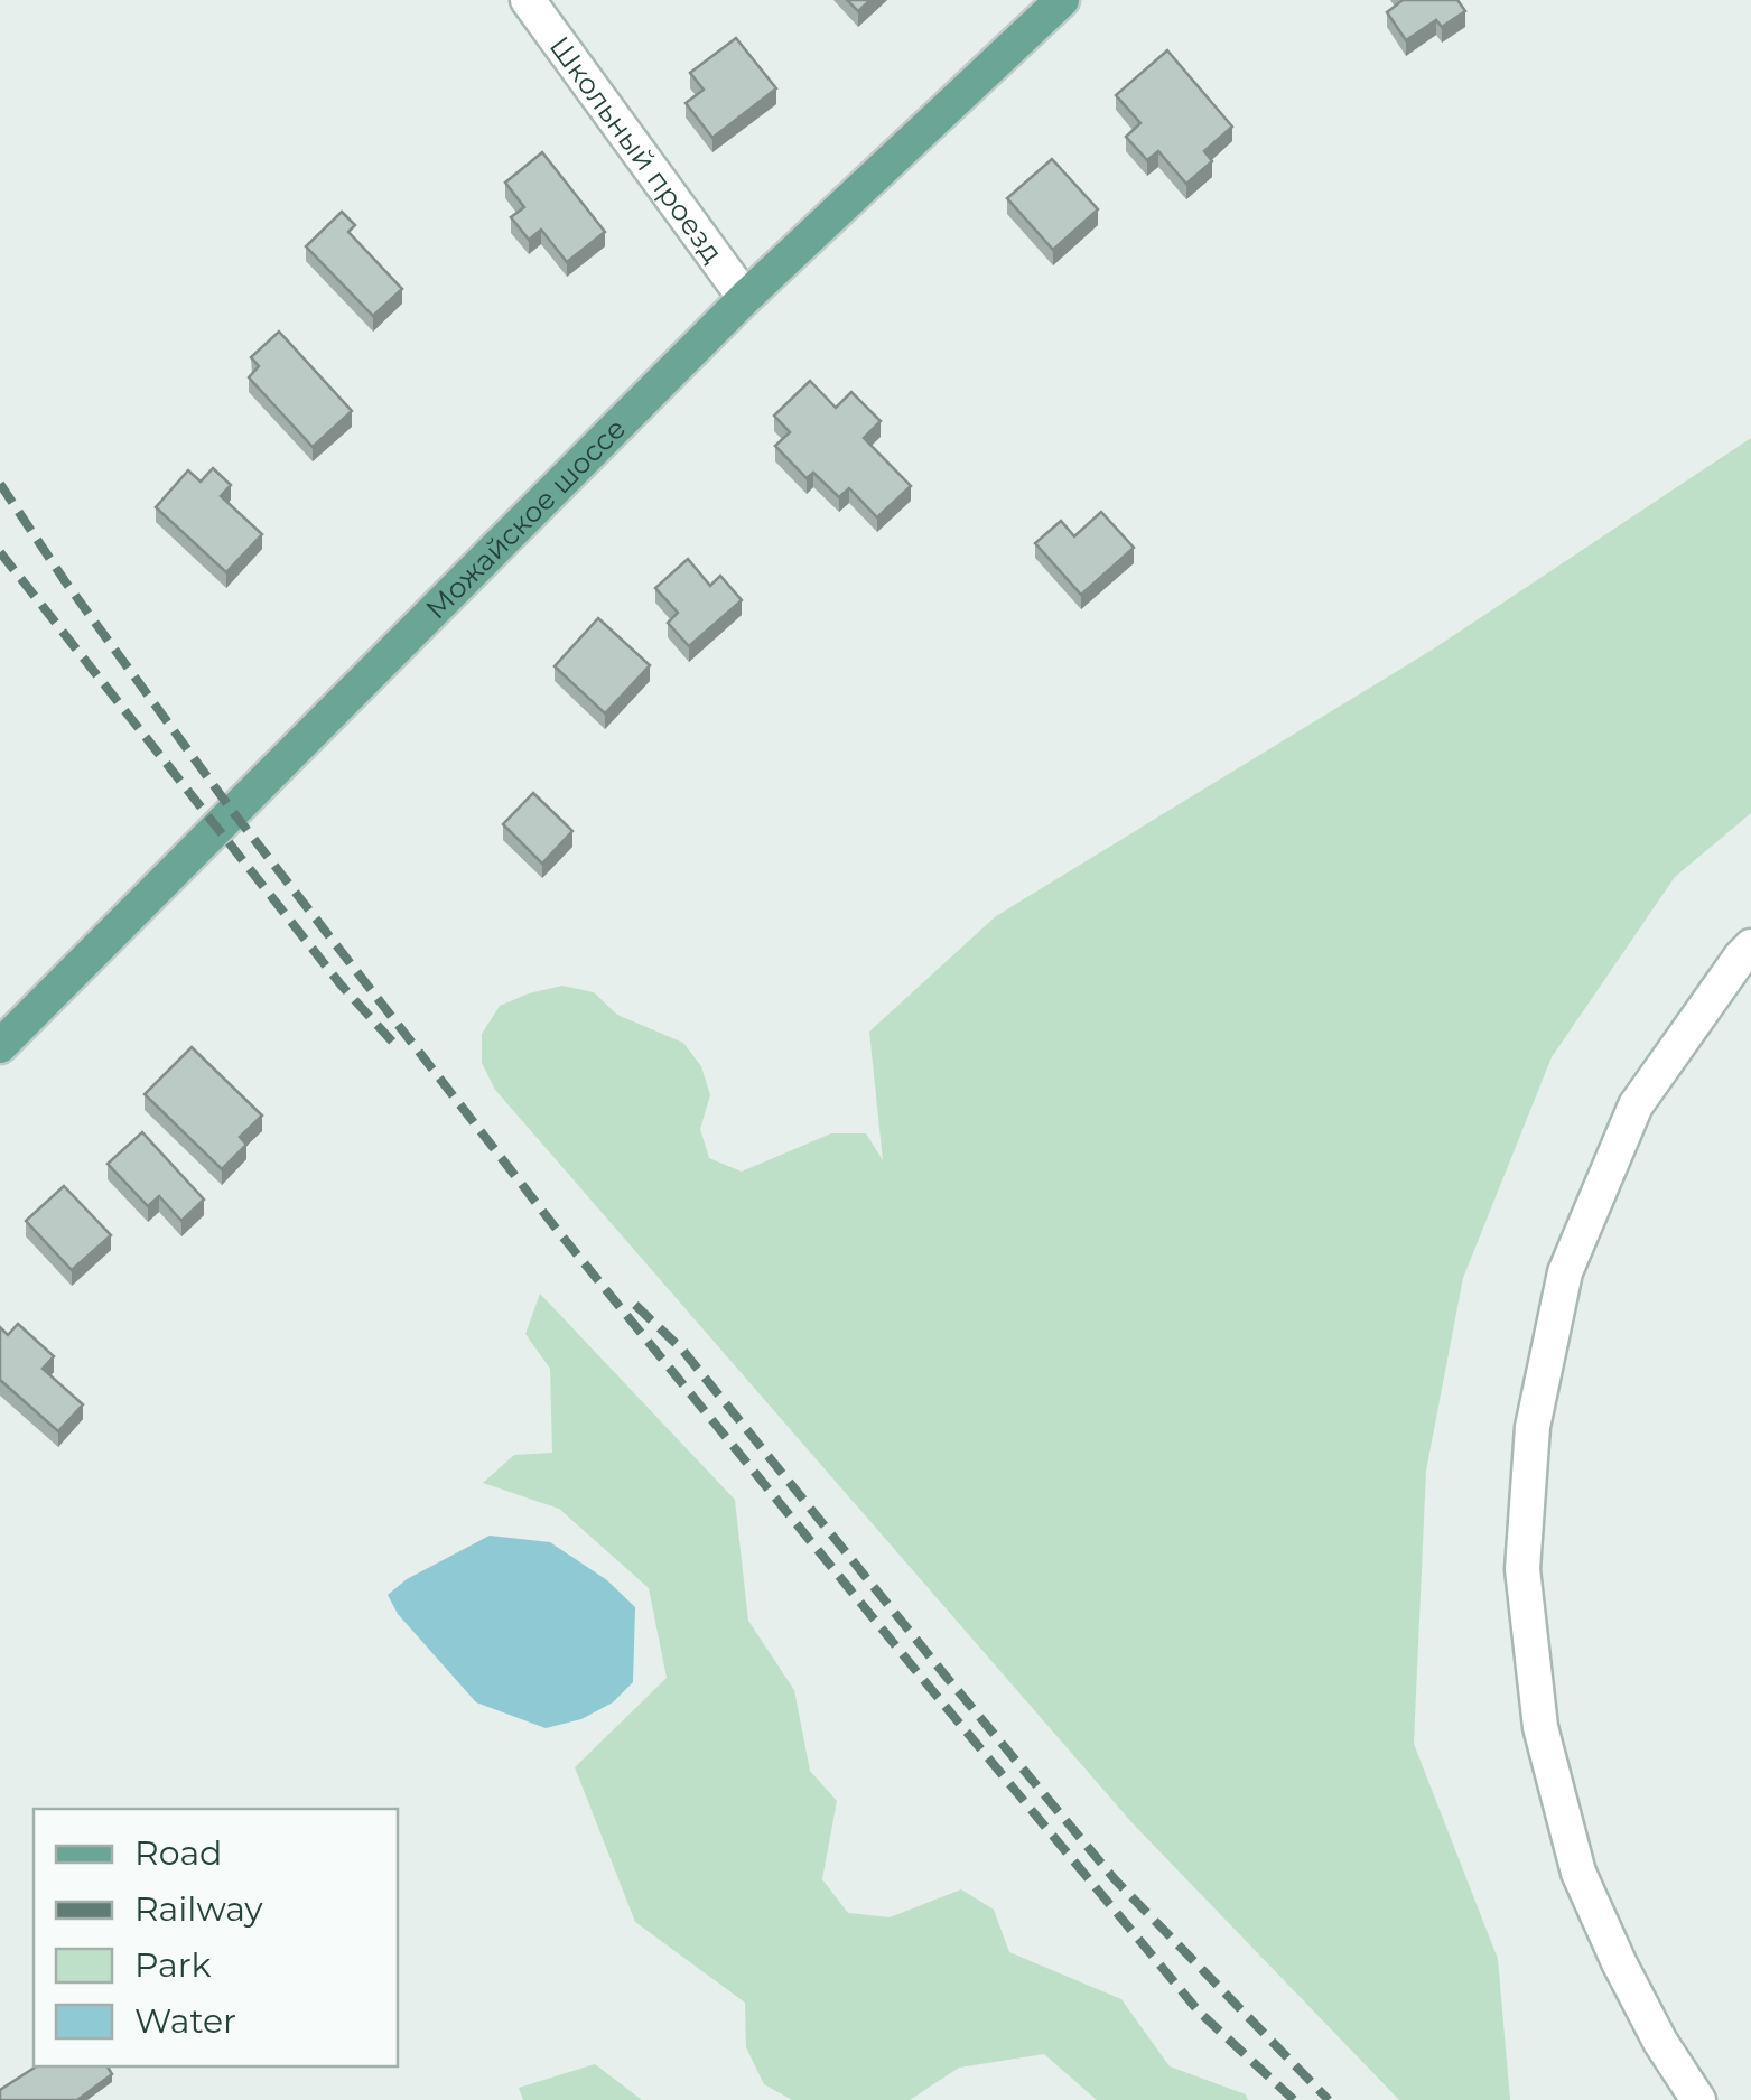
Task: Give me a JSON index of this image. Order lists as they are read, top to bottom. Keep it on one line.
{"streets":{"main road":["Можайское шоссе"],"street":["Школьный проезд"]},"crossings":[["Школьный проезд","Можайское шоссе"]],"legend":["Road","Railway","Park","Water"]}
